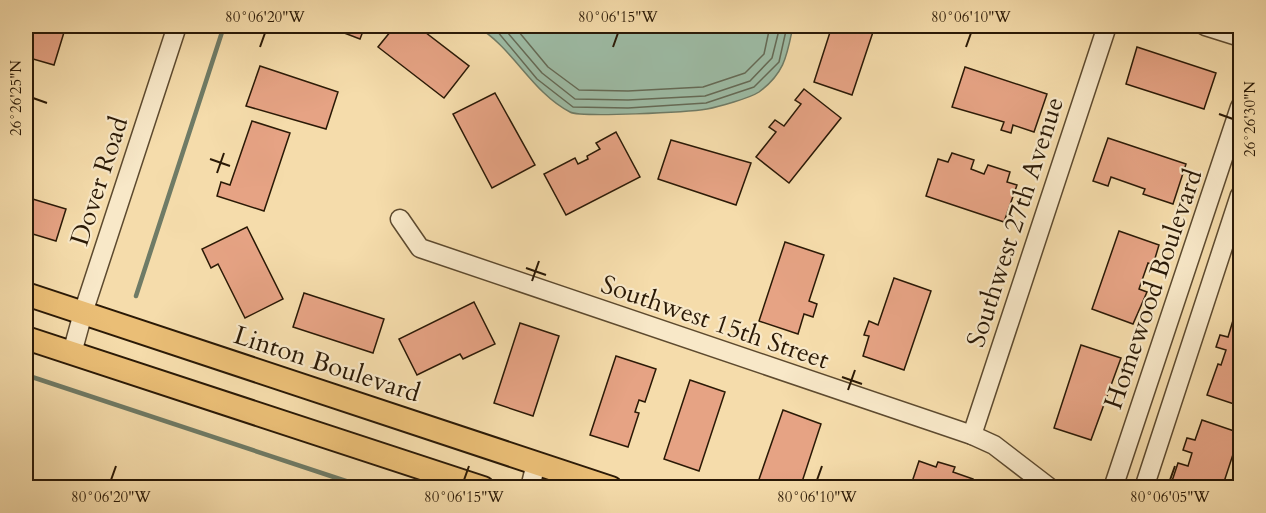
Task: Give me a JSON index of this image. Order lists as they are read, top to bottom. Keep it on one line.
{"streets":{"main road":["Linton Boulevard"],"street":["Dover Road","Southwest 27th Avenue","Homewood Boulevard","Southwest 15th Street"]},"crossings":[["Dover Road","Linton Boulevard"],["Southwest 27th Avenue","Southwest 15th Street"]],"coordinates":["80°06'20\"W","80°06'15\"W","80°06'10\"W","26°26'25\"N","26°26'30\"N","80°06'05\"W"]}
